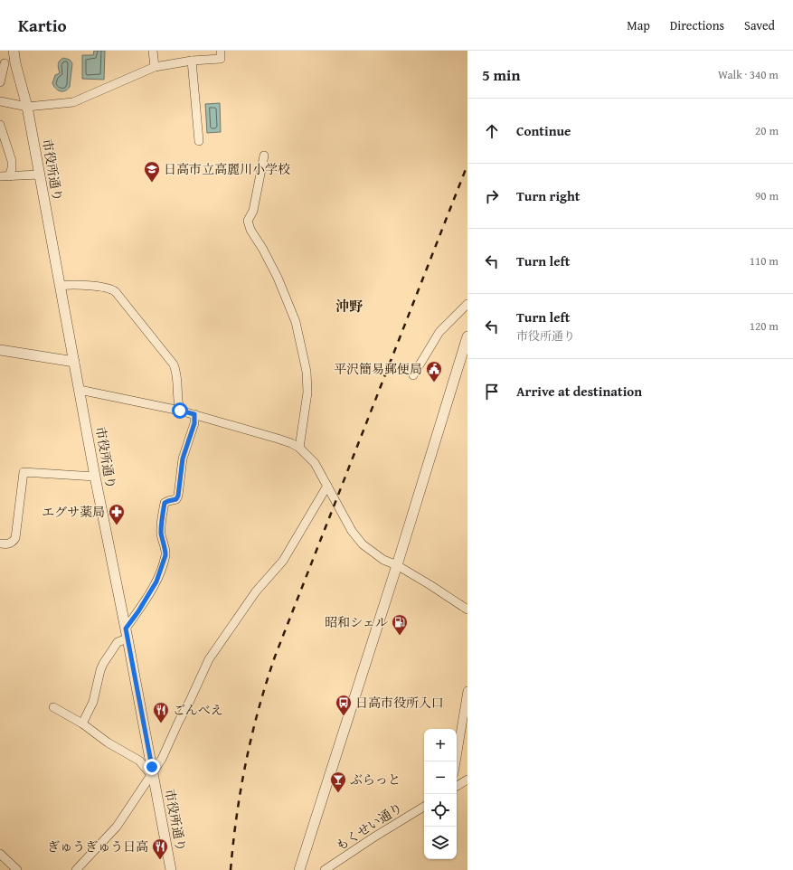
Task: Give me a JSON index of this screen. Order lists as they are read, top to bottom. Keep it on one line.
{"streets":{"street":["市役所通り","もくせい通り"]},"districts":["沖野"],"places":{"school or university":["日高市立高麗川小学校"],"public building":["平沢簡易郵便局"],"pharmacy":["エグサ薬局"],"fuel station":["昭和シェル"],"bus stop":["日高市役所入口"],"restaurant":["ごんべえ","ぎゅうぎゅう日高"],"bar":["ぶらっと"]},"page":{"header":"Kartio","nav":["Map","Directions","Saved"],"heading":["5 min","Walk · 340 m"],"list":[["Continue","20 m"],["Turn right","90 m"],["Turn left","110 m"],["Turn left","市役所通り","120 m"],"Arrive at destination"],"map_buttons":["+","−"]}}
